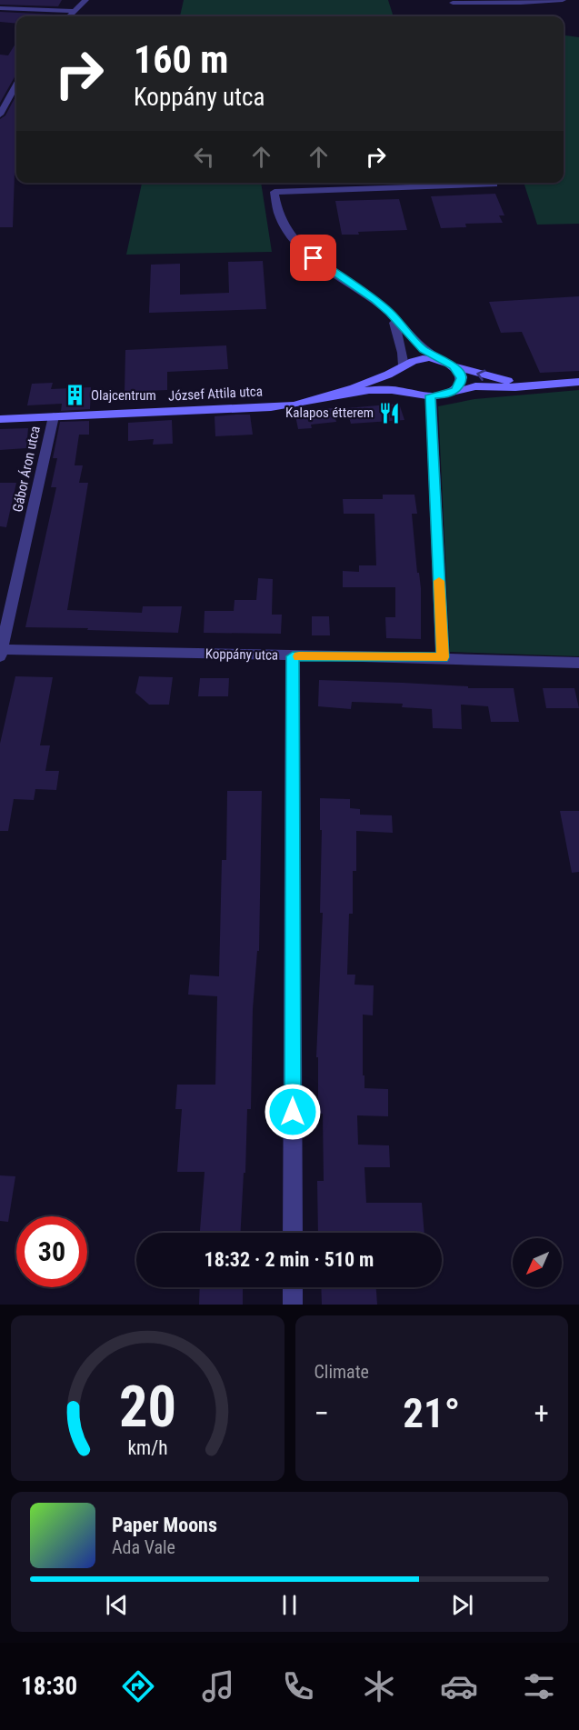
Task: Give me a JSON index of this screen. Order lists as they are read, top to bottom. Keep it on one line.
{"streets":{"street":["József Attila utca","Gábor Áron utca","Koppány utca"]},"crossings":[["József Attila utca","Gábor Áron utca"],["Gábor Áron utca","Koppány utca"]],"places":{"building":["Olajcentrum"],"restaurant":["Kalapos étterem"]},"north":"bottom left","page":{"turn":["160 m","Koppány utca"],"limit":"30","trip":"18:32 · 2 min · 510 m","tile":"Climate","heat":["−","21°","+"],"song":["Paper Moons","Ada Vale"],"tabs":"18:30","gauge":["20","km/h"]}}
